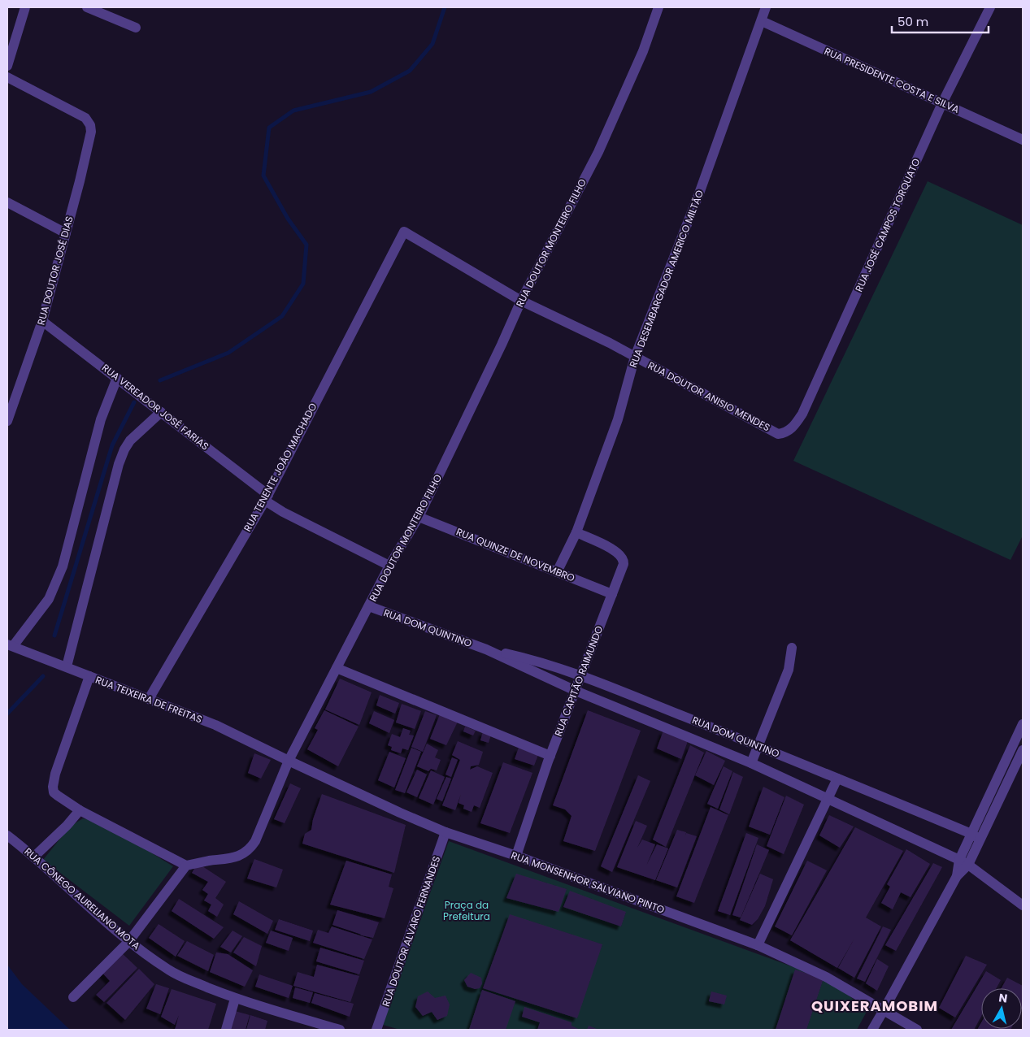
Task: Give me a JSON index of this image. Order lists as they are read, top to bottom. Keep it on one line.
{"streets":{"street":["RUA PRESIDENTE COSTA E SILVA","RUA JOSÉ CAMPOS TORQUATO","RUA DOUTOR MONTEIRO FILHO","RUA DOUTOR JOSÉ DIAS","RUA DESEMBARGADOR AMERICO MILTÃO","RUA DOUTOR ANISIO MENDES","RUA VEREADOR JOSÉ FARIAS","RUA TENENTE JOÃO MACHADO","RUA QUINZE DE NOVEMBRO","RUA DOM QUINTINO","RUA CAPITÃO RAIMUNDO","RUA TEIXEIRA DE FREITAS","RUA MONSENHOR SALVIANO PINTO","RUA CÔNEGO AURELIANO MOTA","RUA DOUTOR ALVARO FERNANDES"]},"crossings":[["RUA PRESIDENTE COSTA E SILVA","RUA JOSÉ CAMPOS TORQUATO"],["RUA PRESIDENTE COSTA E SILVA","RUA DESEMBARGADOR AMERICO MILTÃO"],["RUA JOSÉ CAMPOS TORQUATO","RUA DOUTOR ANISIO MENDES"],["RUA DOUTOR MONTEIRO FILHO","RUA DOUTOR ANISIO MENDES"],["RUA DOUTOR MONTEIRO FILHO","RUA VEREADOR JOSÉ FARIAS"],["RUA DOUTOR MONTEIRO FILHO","RUA QUINZE DE NOVEMBRO"],["RUA DOUTOR MONTEIRO FILHO","RUA DOM QUINTINO"],["RUA DOUTOR MONTEIRO FILHO","RUA TEIXEIRA DE FREITAS"],["RUA DOUTOR MONTEIRO FILHO","RUA MONSENHOR SALVIANO PINTO"],["RUA DOUTOR JOSÉ DIAS","RUA VEREADOR JOSÉ FARIAS"],["RUA DESEMBARGADOR AMERICO MILTÃO","RUA DOUTOR ANISIO MENDES"],["RUA DESEMBARGADOR AMERICO MILTÃO","RUA QUINZE DE NOVEMBRO"],["RUA DESEMBARGADOR AMERICO MILTÃO","RUA CAPITÃO RAIMUNDO"],["RUA DOUTOR ANISIO MENDES","RUA TENENTE JOÃO MACHADO"],["RUA VEREADOR JOSÉ FARIAS","RUA TENENTE JOÃO MACHADO"],["RUA TENENTE JOÃO MACHADO","RUA TEIXEIRA DE FREITAS"],["RUA QUINZE DE NOVEMBRO","RUA CAPITÃO RAIMUNDO"],["RUA DOM QUINTINO","RUA CAPITÃO RAIMUNDO"],["RUA CAPITÃO RAIMUNDO","RUA MONSENHOR SALVIANO PINTO"],["RUA TEIXEIRA DE FREITAS","RUA MONSENHOR SALVIANO PINTO"],["RUA MONSENHOR SALVIANO PINTO","RUA DOUTOR ALVARO FERNANDES"]],"districts":["QUIXERAMOBIM"],"parks":["Praça da Prefeitura"],"scale_bar":"50 m","north":"top"}
